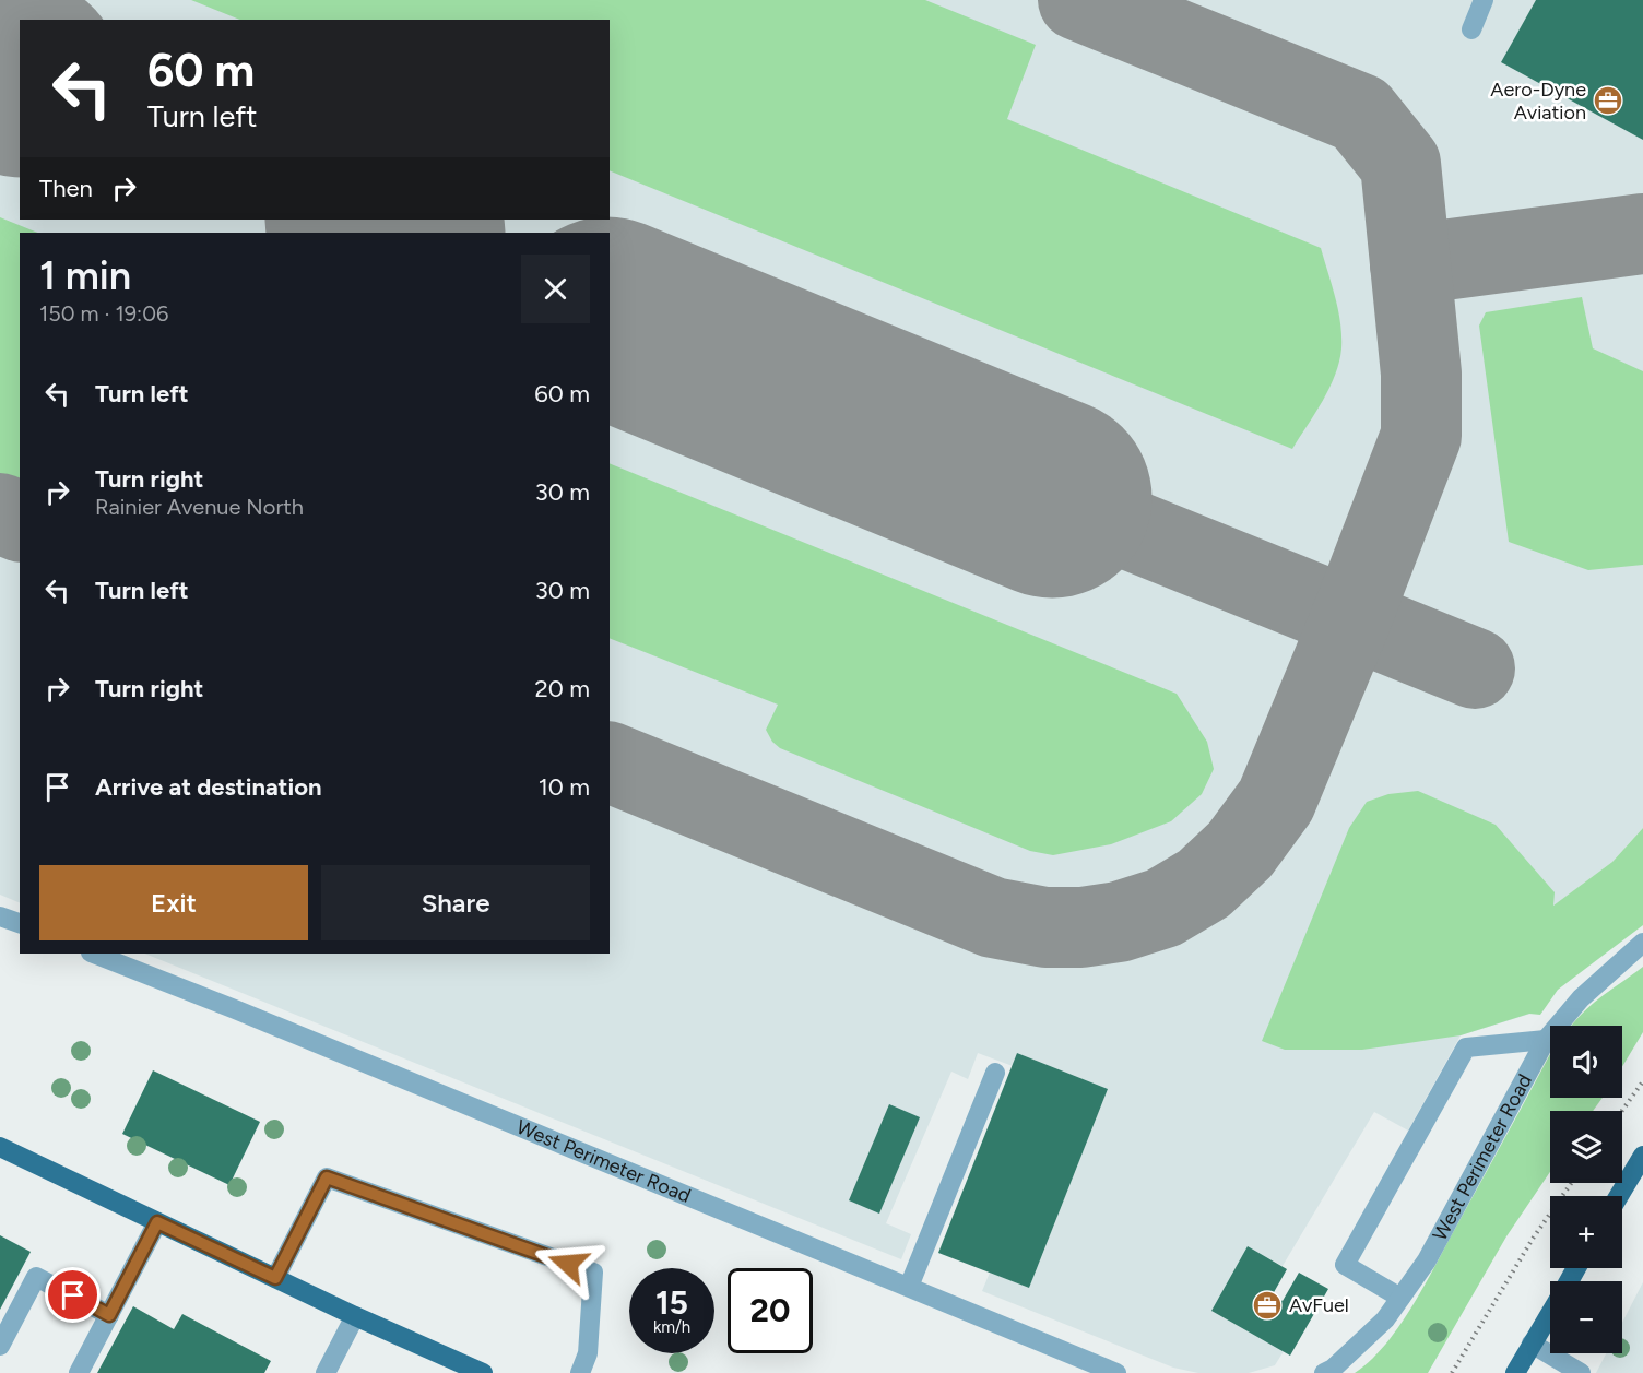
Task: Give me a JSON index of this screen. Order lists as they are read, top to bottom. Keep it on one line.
{"streets":{"street":["West Perimeter Road"]},"places":{"office":["Aero-Dyne Aviation","AvFuel"]},"page":{"turn":["60 m","Turn left"],"then":"Then","heading":["1 min","150 m · 19:06"],"list":[{"name":"Turn left","value":"60 m"},{"name":"Turn right","note":"Rainier Avenue North","value":"30 m"},{"name":"Turn left","value":"30 m"},{"name":"Turn right","value":"20 m"},{"name":"Arrive at destination","value":"10 m"}],"buttons":["Exit","Share"],"map_buttons":["+","−"],"speed":"15 km/h","limit":"20"}}
